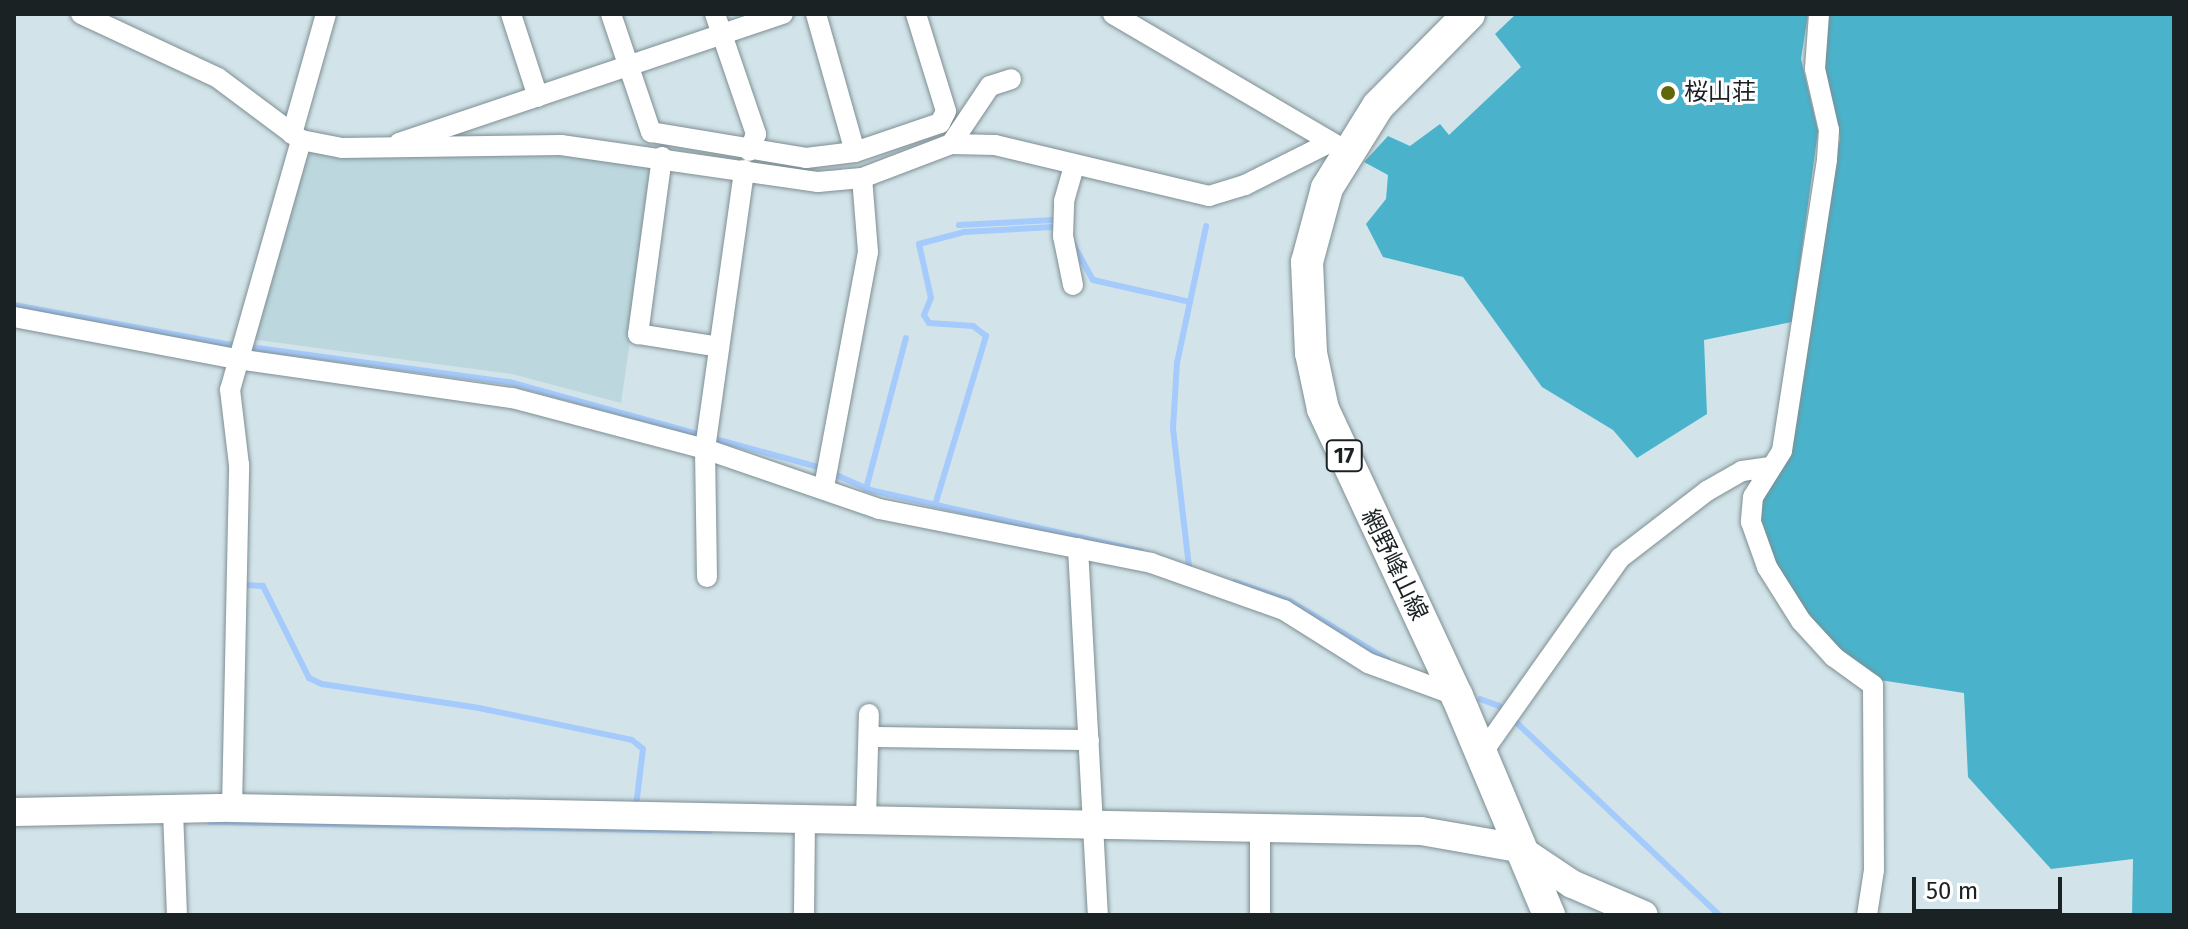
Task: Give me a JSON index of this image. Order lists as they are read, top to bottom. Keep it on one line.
{"streets":{"main road":["17","網野峰山線"]},"places":["桜山荘"],"scale_bar":"50 m"}
